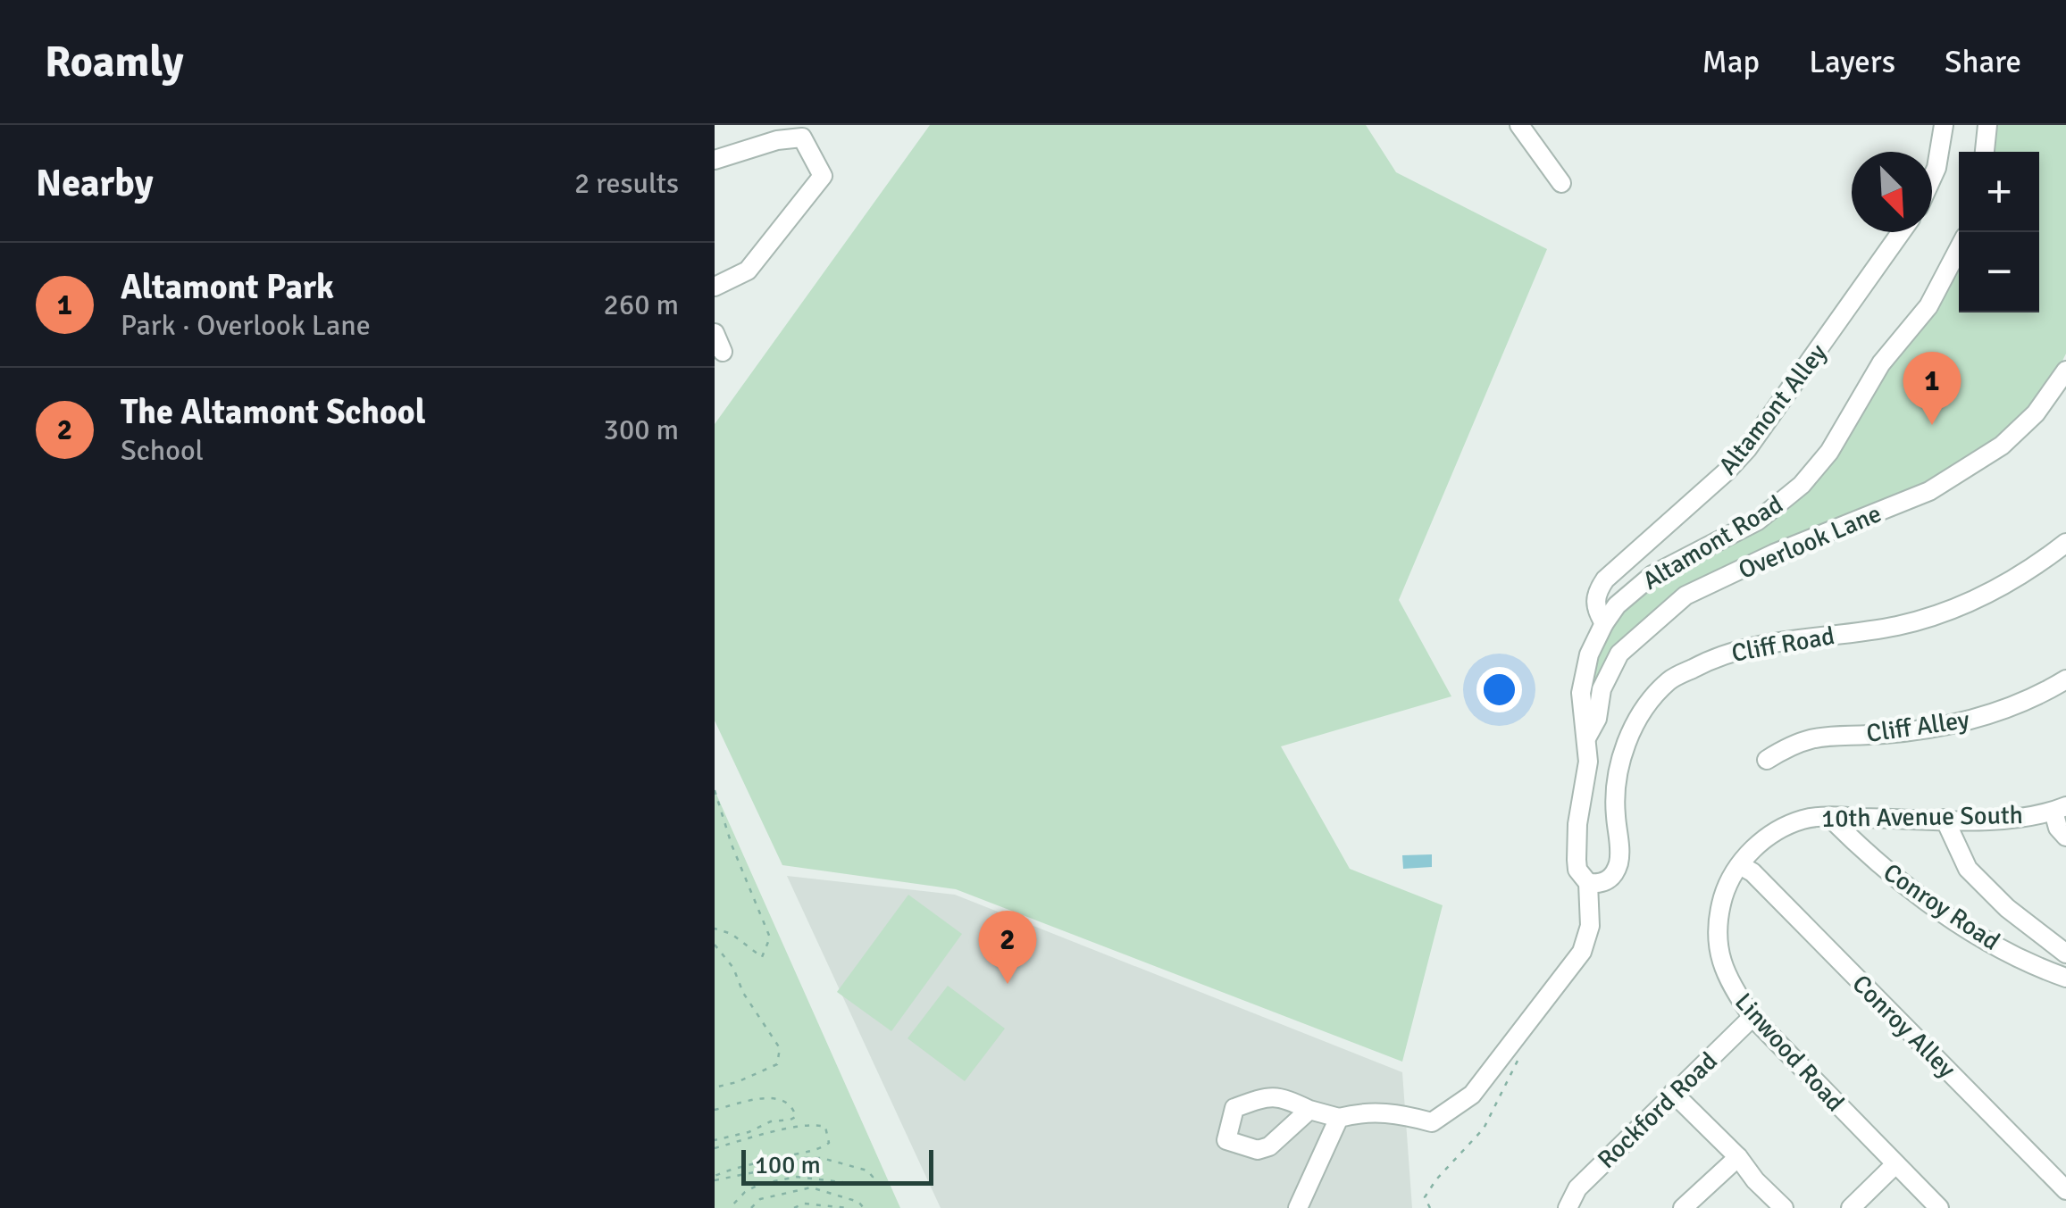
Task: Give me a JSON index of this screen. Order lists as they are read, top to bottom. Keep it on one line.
{"streets":{"street":["Altamont Alley","Overlook Lane","Altamont Road","Cliff Road","Cliff Alley","10th Avenue South","Conroy Road","Conroy Alley","Linwood Road","Rockford Road"]},"crossings":[["Altamont Alley","Altamont Road"],["Overlook Lane","Altamont Road"],["Altamont Road","Cliff Road"],["10th Avenue South","Conroy Road"],["10th Avenue South","Conroy Alley"],["10th Avenue South","Linwood Road"],["Conroy Alley","Linwood Road"],["Linwood Road","Rockford Road"]],"scale_bar":"100 m","north":"bottom right","page":{"header":"Roamly","nav":["Map","Layers","Share"],"heading":["Nearby","2 results"],"map_buttons":["+","−"],"list":[{"mark":"1","name":"Altamont Park","note":"Park · Overlook Lane","value":"260 m"},{"mark":"2","name":"The Altamont School","note":"School","value":"300 m"}],"pins":["1","2"],"scale":"100 m"}}
